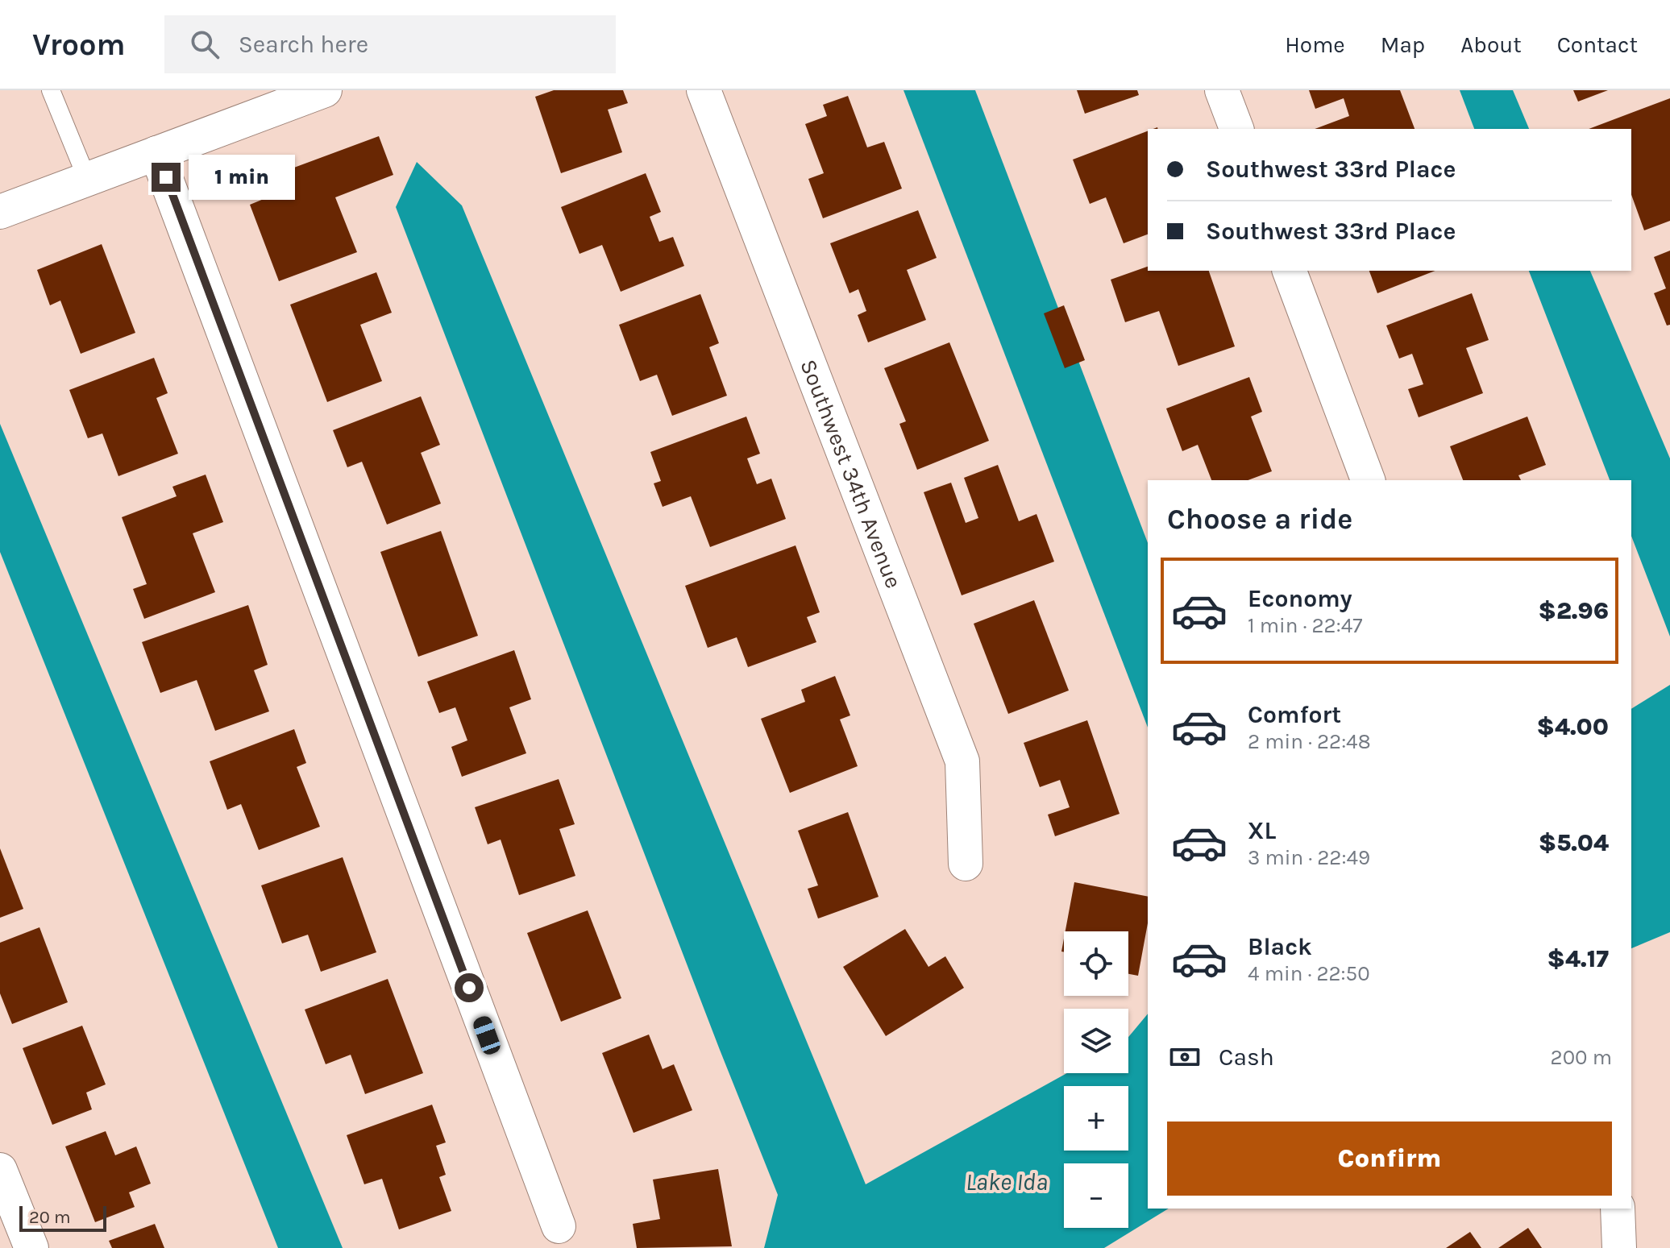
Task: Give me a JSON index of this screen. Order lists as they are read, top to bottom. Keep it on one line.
{"streets":{"street":["Southwest 34th Avenue"]},"water":["Lake Ida"],"scale_bar":"20 m","page":{"header":"Vroom","search":"Search here","nav":["Home","Map","About","Contact"],"banner":["Southwest 33rd Place","Southwest 33rd Place"],"bubble":"1 min","heading":"Choose a ride","list":[{"name":"Economy","note":"1 min · 22:47","value":"$2.96"},{"name":"Comfort","note":"2 min · 22:48","value":"$4.00"},{"name":"XL","note":"3 min · 22:49","value":"$5.04"},{"name":"Black","note":"4 min · 22:50","value":"$4.17"}],"map_buttons":["+","−"],"pay":["Cash","200 m"],"buttons":"Confirm","scale":"20 m"}}
